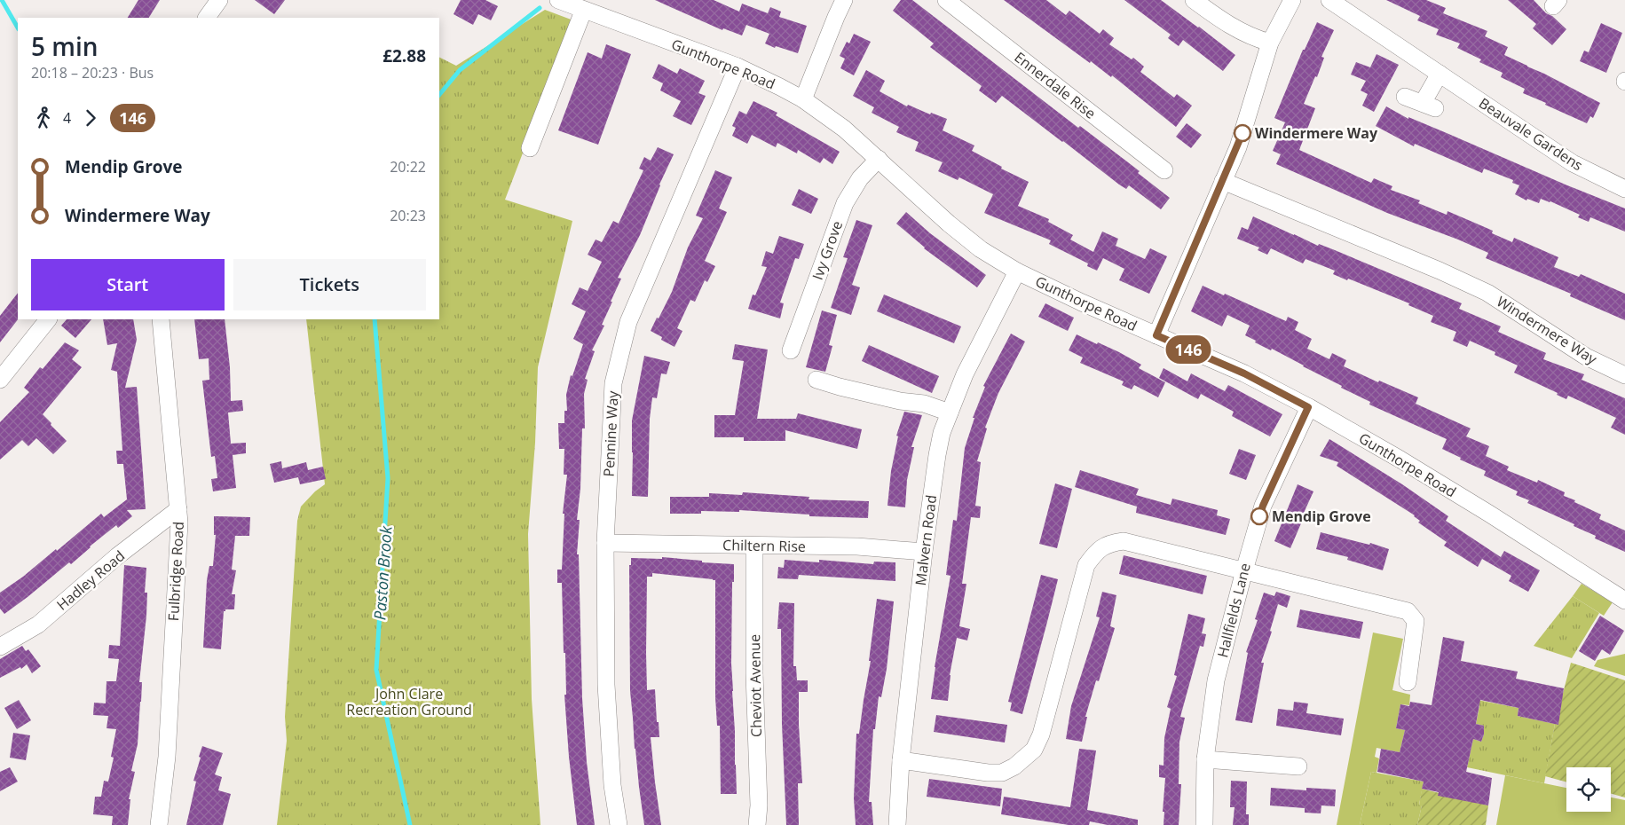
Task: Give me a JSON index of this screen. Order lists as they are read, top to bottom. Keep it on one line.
{"streets":{"street":["Gunthorpe Road","Ennerdale Rise","Beauvale Gardens","Ivy Grove","Windermere Way","Pennine Way","Malvern Road","Chiltern Rise","Fulbridge Road","Hadley Road","Hallfields Lane","Cheviot Avenue"]},"crossings":[["Gunthorpe Road","Ivy Grove"],["Gunthorpe Road","Pennine Way"],["Gunthorpe Road","Malvern Road"],["Gunthorpe Road","Hallfields Lane"],["Pennine Way","Chiltern Rise"],["Malvern Road","Chiltern Rise"],["Chiltern Rise","Cheviot Avenue"],["Fulbridge Road","Hadley Road"]],"water":["Paston Brook"],"parks":["John Clare Recreation Ground"],"places":["Windermere Way","Mendip Grove"],"lines":["bus line 146"],"page":{"on_map":"146","heading":["5 min","20:18 – 20:23 · Bus","£2.88"],"legs":["4","146"],"list":[{"name":"Mendip Grove","value":"20:22"},{"name":"Windermere Way","value":"20:23"}],"buttons":["Start","Tickets"]}}
